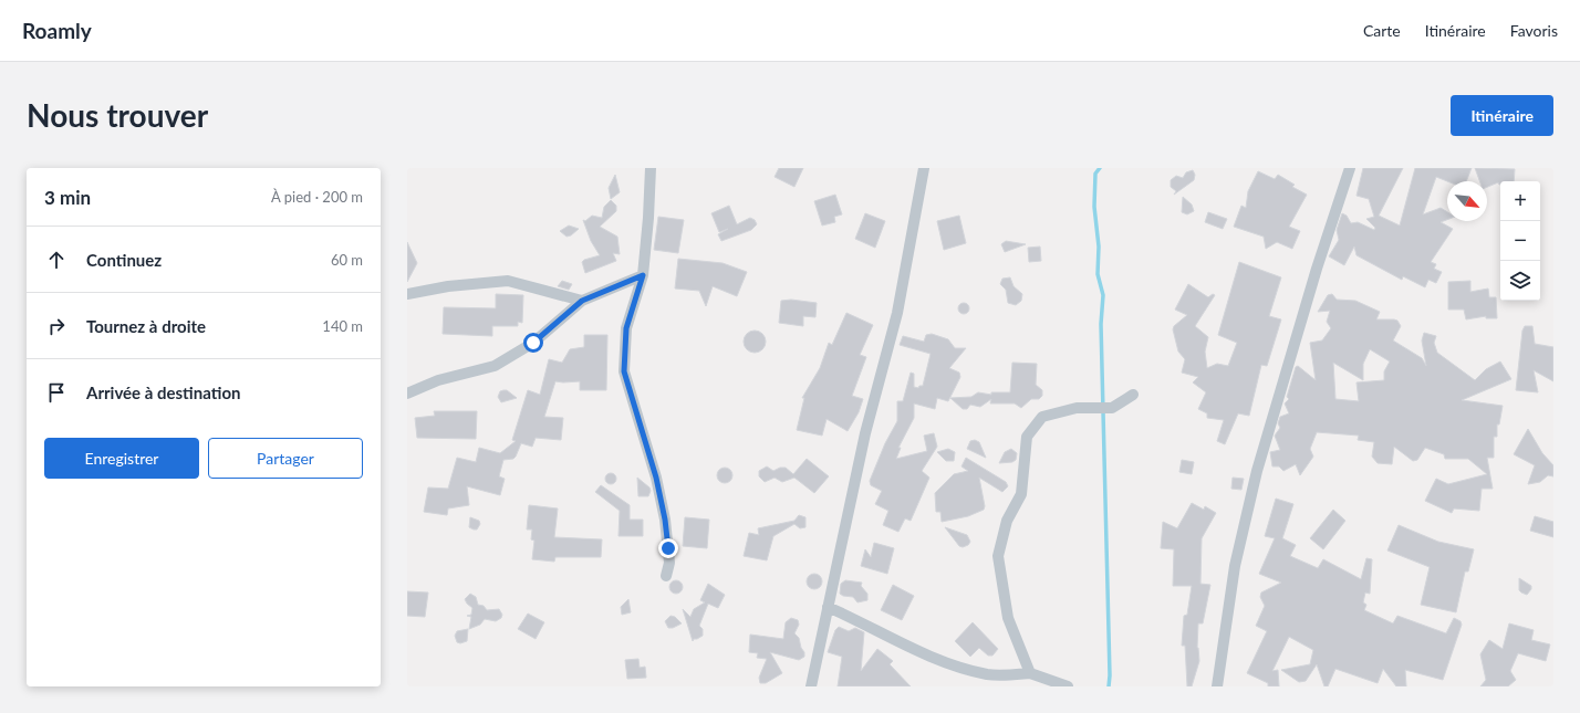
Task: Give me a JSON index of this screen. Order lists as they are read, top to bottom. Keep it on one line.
{"north":"bottom right","page":{"header":"Roamly","nav":["Carte","Itinéraire","Favoris"],"buttons":["Itinéraire",["Enregistrer","Partager"]],"title":"Nous trouver","heading":["3 min","À pied · 200 m"],"map_buttons":["+","−"],"list":[["Continuez","60 m"],["Tournez à droite","140 m"],"Arrivée à destination"]}}
